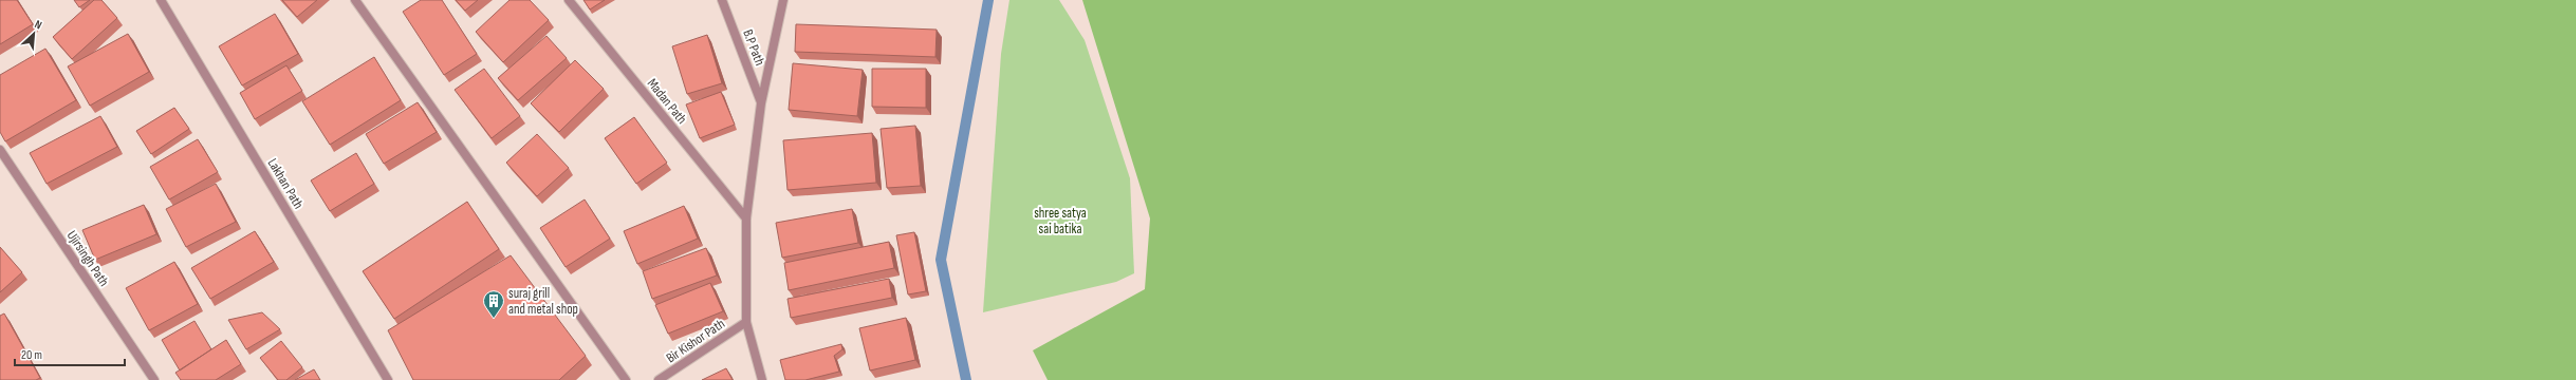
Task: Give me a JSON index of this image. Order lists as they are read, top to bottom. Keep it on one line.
{"streets":{"street":["B.P Path","Madan Path","Lakhan Path","Ujirsingh Path","Bir Kishor Path"]},"parks":["shree satya sai batika"],"places":{"building":["suraj grill and metal shop"]},"scale_bar":"20 m","north":"top right"}
